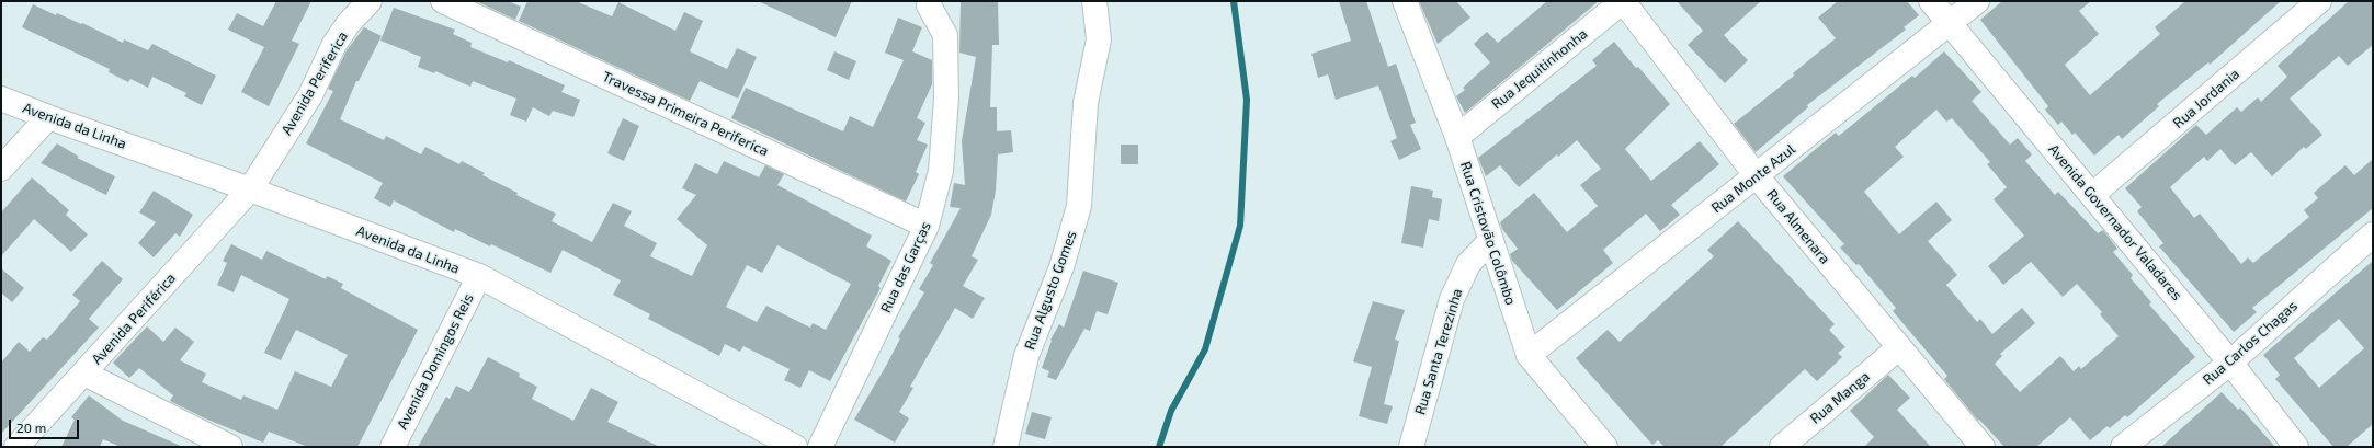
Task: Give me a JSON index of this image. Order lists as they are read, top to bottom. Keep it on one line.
{"streets":{"street":["Rua Jequitinhonha","Avenida Periferica","Rua Jordania","Travessa Primeira Periferica","Avenida da Linha","Rua Monte Azul","Avenida Governador Valadares","Rua Almenara","Rua Cristovão Colômbo","Rua das Garças","Rua Algusto Gomes","Avenida Periférica","Rua Carlos Chagas","Rua Santa Terezinha","Avenida Domingos Reis","Rua Manga"]},"crossings":[["Rua Jequitinhonha","Rua Almenara"],["Rua Jequitinhonha","Rua Cristovão Colômbo"],["Avenida Periferica","Avenida da Linha"],["Avenida Periferica","Avenida Periférica"],["Rua Jordania","Avenida Governador Valadares"],["Travessa Primeira Periferica","Rua das Garças"],["Avenida da Linha","Avenida Periférica"],["Avenida da Linha","Avenida Domingos Reis"],["Rua Monte Azul","Avenida Governador Valadares"],["Rua Monte Azul","Rua Almenara"],["Rua Monte Azul","Rua Cristovão Colômbo"],["Avenida Governador Valadares","Rua Carlos Chagas"],["Rua Almenara","Rua Manga"],["Rua Cristovão Colômbo","Rua Santa Terezinha"]],"scale_bar":"20 m"}
